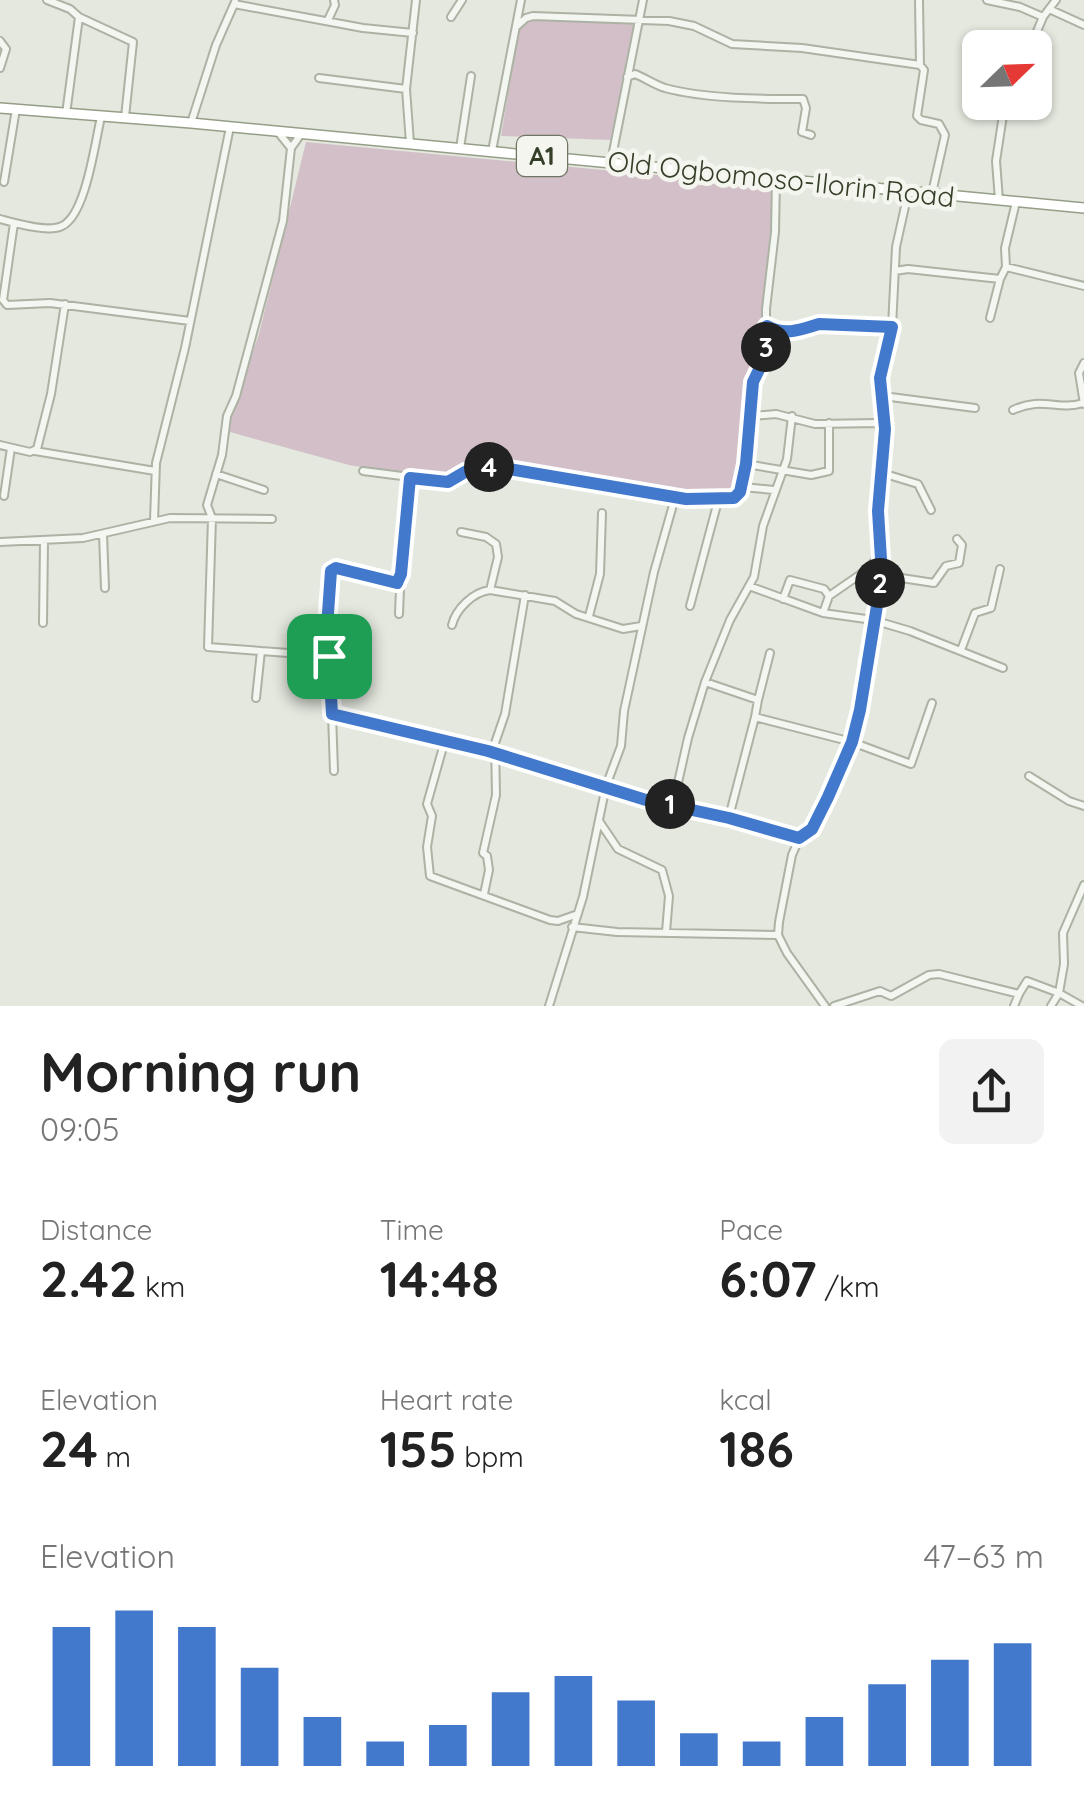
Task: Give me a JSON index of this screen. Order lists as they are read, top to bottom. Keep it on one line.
{"streets":{"highway":["A1","Old Ogbomoso-Ilorin Road"]},"north":"top right","page":{"pins":["3","4","2","1"],"heading":["Morning run","09:05"],"stats":[["Distance","2.42 km"],["Time","14:48"],["Pace","6:07 /km"],["Elevation","24 m"],["Heart rate","155 bpm"],["kcal","186"]],"chart":["Elevation","47–63 m"]}}
